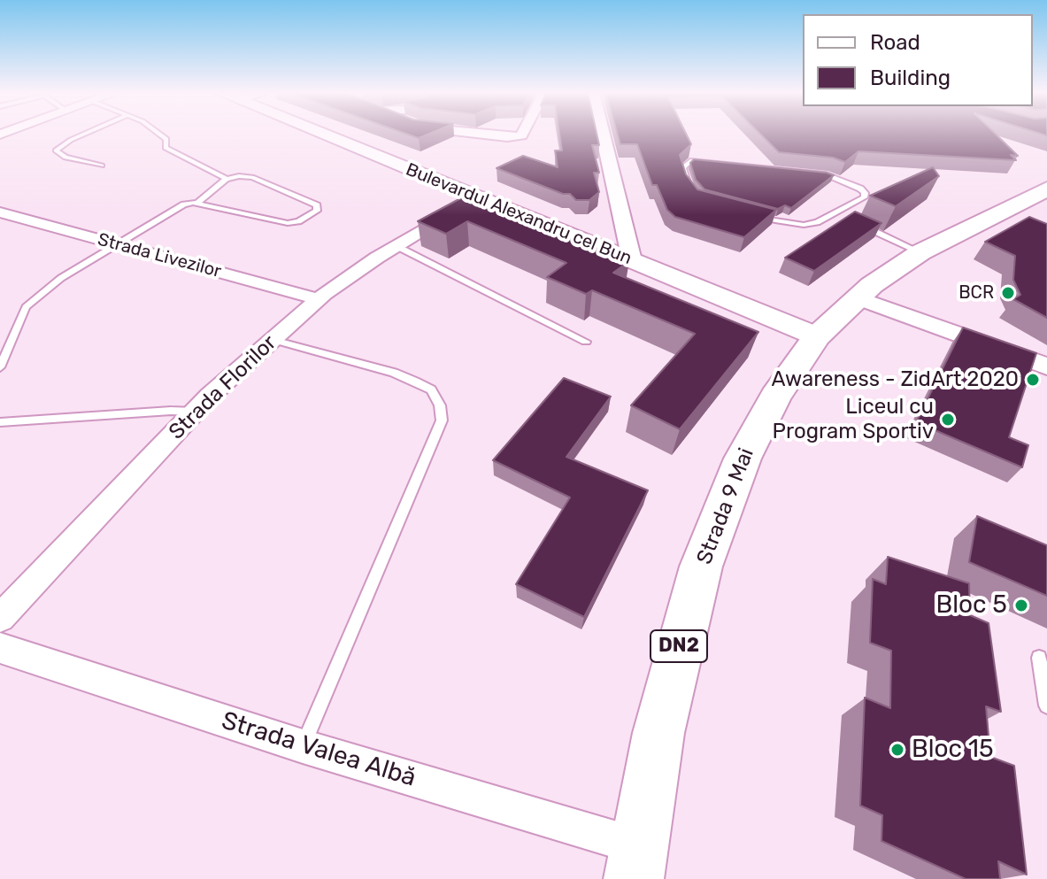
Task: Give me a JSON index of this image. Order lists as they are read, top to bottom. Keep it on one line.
{"streets":{"main road":["Bulevardul Alexandru cel Bun","Strada 9 Mai","DN2"],"street":["Strada Livezilor","Strada Florilor","Strada Valea Albă"]},"crossings":[["Bulevardul Alexandru cel Bun","Strada Florilor"],["Bulevardul Alexandru cel Bun","Strada 9 Mai"],["Strada Livezilor","Strada Florilor"],["Strada 9 Mai","Strada Valea Albă"]],"places":["BCR","Awareness - ZidArt 2020","Liceul cu Program Sportiv","Bloc 5","Bloc 15"],"legend":["Road","Building"]}
